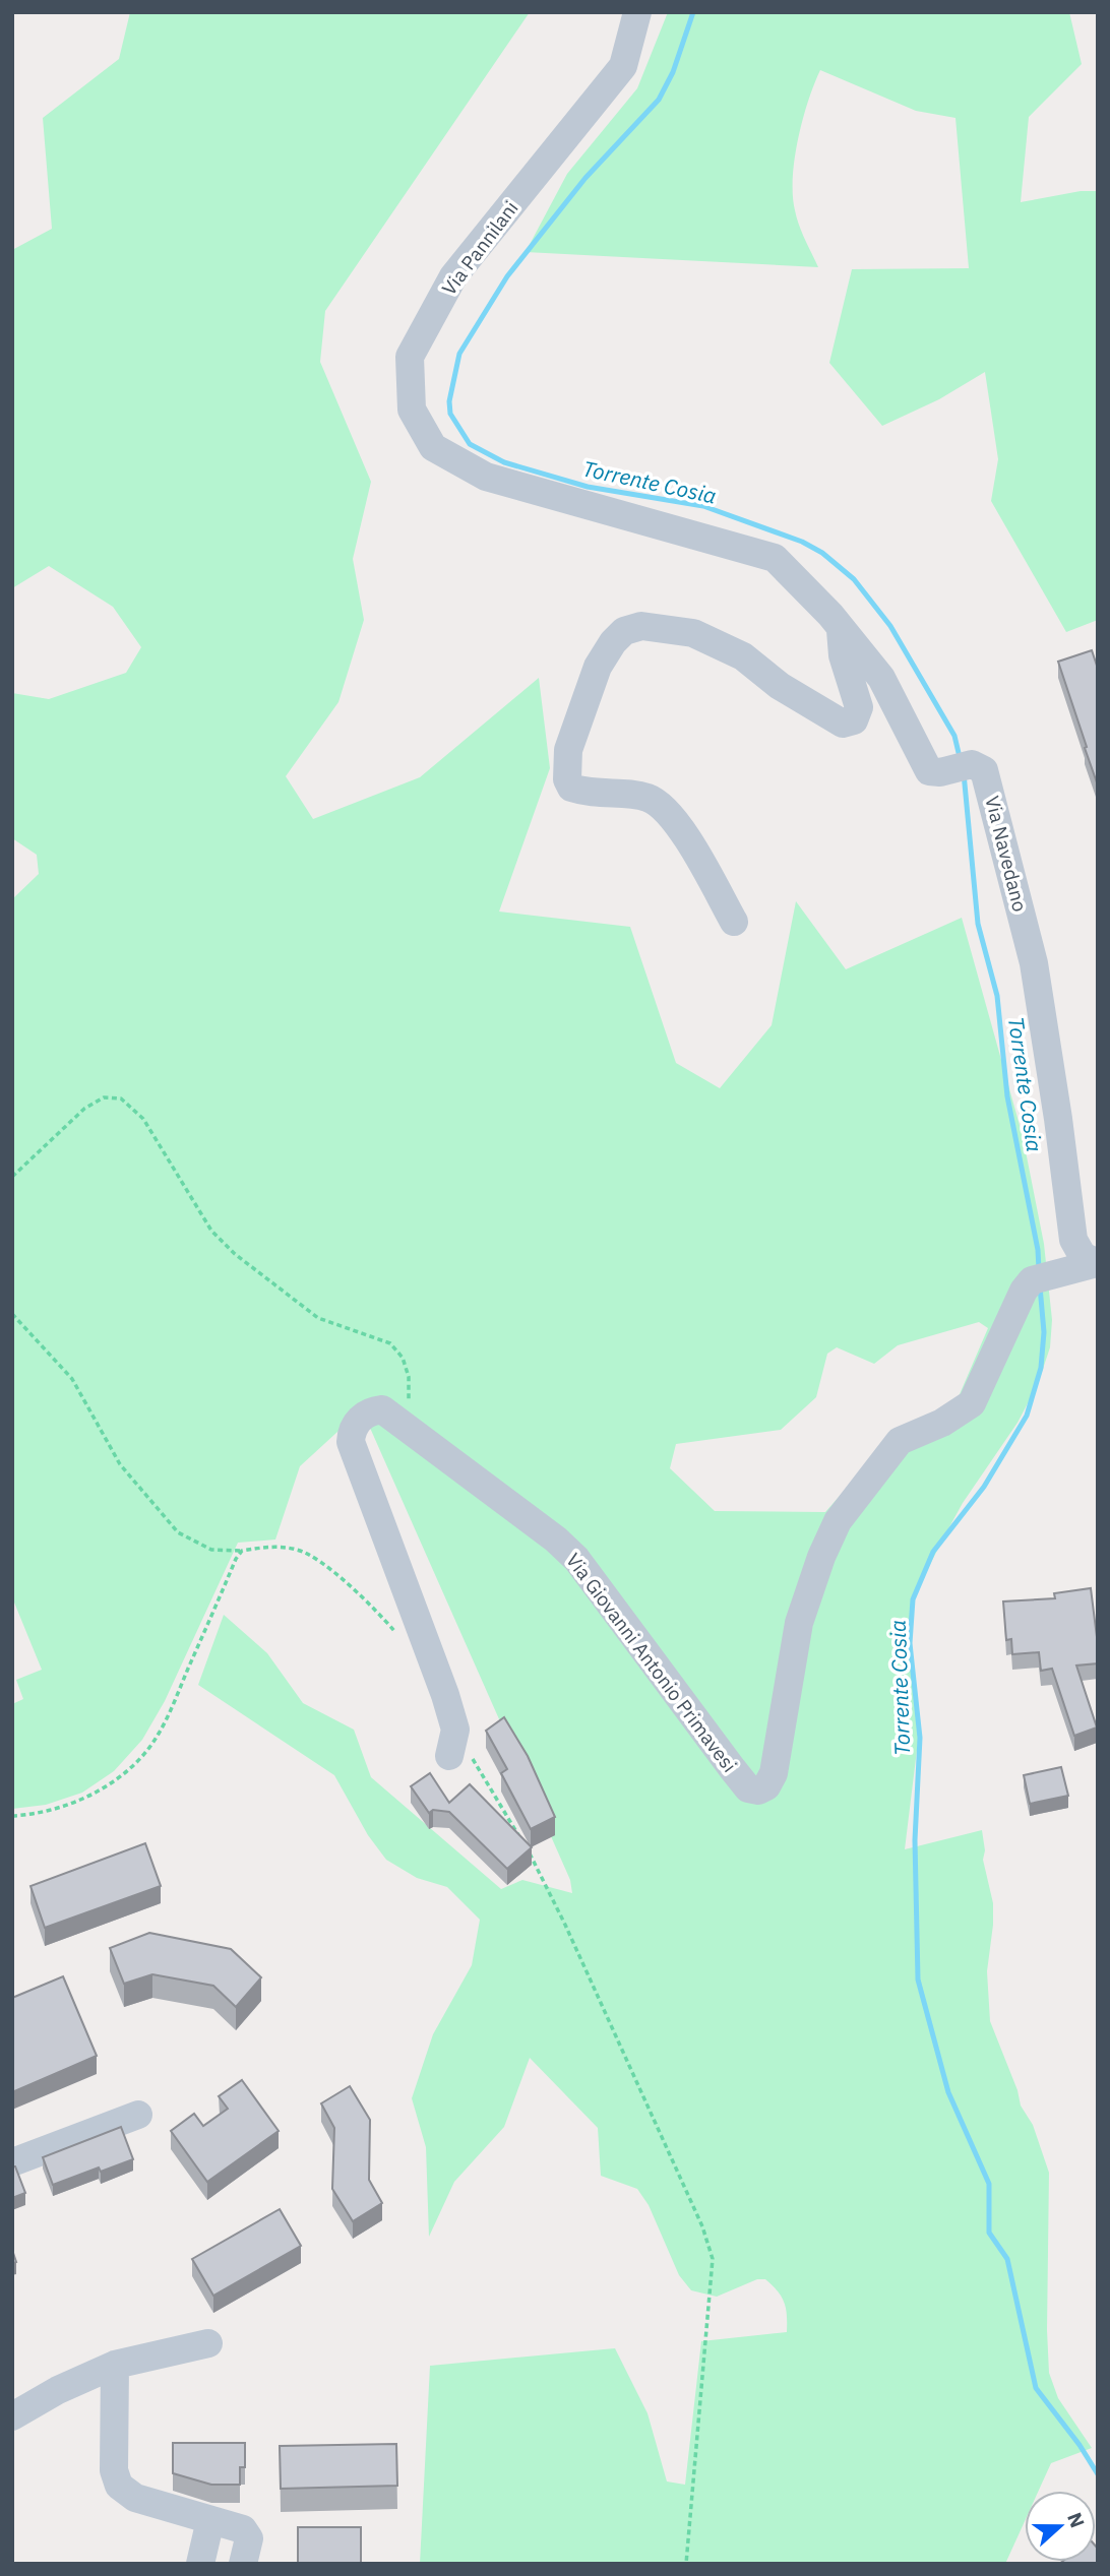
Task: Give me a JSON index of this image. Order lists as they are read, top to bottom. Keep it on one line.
{"streets":{"street":["Via Pannilani","Via Navedano","Via Giovanni Antonio Primavesi"]},"crossings":[["Via Pannilani","Via Navedano"],["Via Navedano","Via Giovanni Antonio Primavesi"]],"water":["Torrente Cosia"],"north":"right"}
